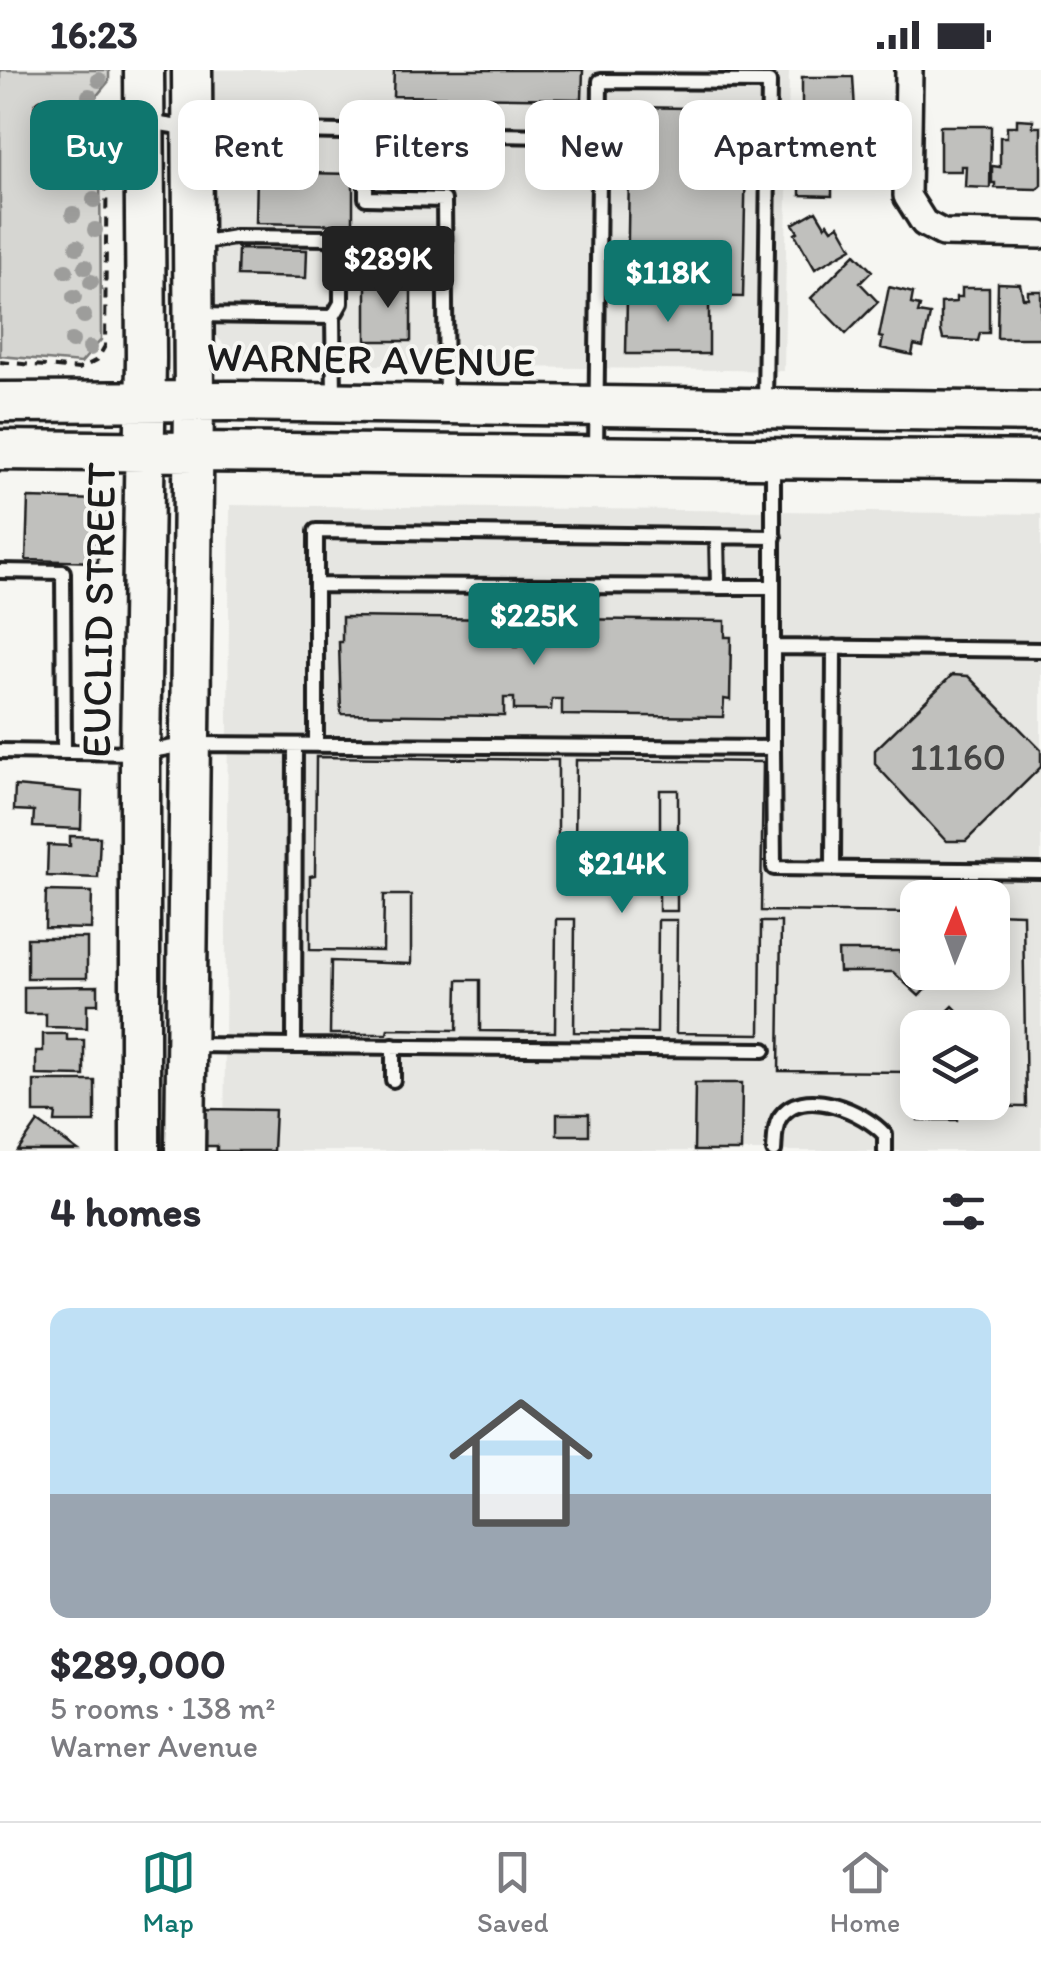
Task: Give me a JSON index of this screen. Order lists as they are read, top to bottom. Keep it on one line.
{"streets":{"main road":["WARNER AVENUE","EUCLID STREET"]},"crossings":[["WARNER AVENUE","EUCLID STREET"]],"house_numbers":["11160"],"north":"top","page":{"status":"16:23","chip":["Buy","Rent","Filters","New","Apartment"],"price":["$289K","$118K","$225K","$214K"],"heading":"4 homes","list":[{"name":"$289,000","note":"5 rooms · 138 m² · Warner Avenue"}],"tabs":["Map","Saved","Home"]}}
